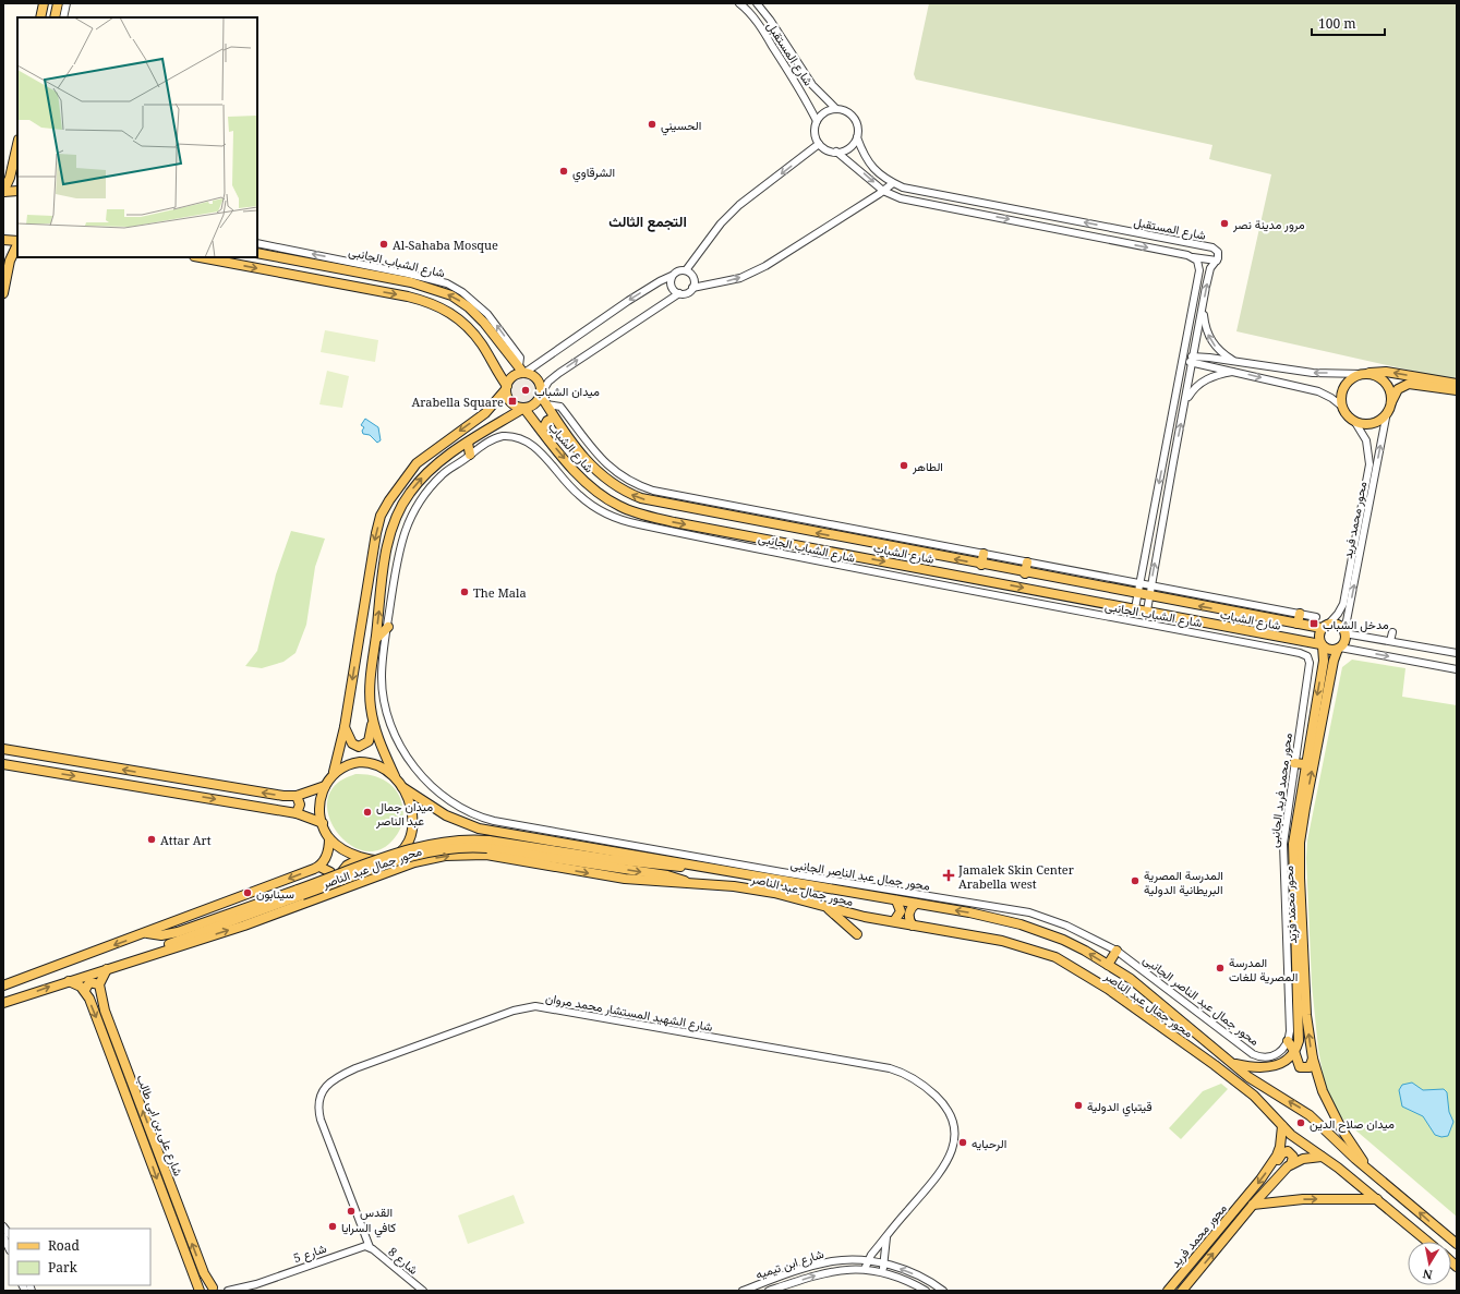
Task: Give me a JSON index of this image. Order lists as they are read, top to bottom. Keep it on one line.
{"streets":{"main road":["شارع الشباب","محور محمد فريد","محور جمال عبد الناصر","شارع على بن ابى طالب"],"street":["شارع المستقبل","شارع الشباب الجانبى","محور محمد فريد الجانبى","محور جمال عبد الناصر الجانبى","شارع الشهيد المستشار محمد مروان","شارع 5","شارع 8","شارع ابن تيميه"]},"crossings":[["شارع المستقبل","شارع الشباب الجانبى"],["شارع المستقبل","شارع الشباب"],["شارع الشباب الجانبى","شارع الشباب"],["شارع الشباب الجانبى","محور محمد فريد الجانبى"],["شارع الشباب","محور محمد فريد"],["محور محمد فريد","محور جمال عبد الناصر"],["محور محمد فريد الجانبى","محور جمال عبد الناصر الجانبى"],["محور جمال عبد الناصر","محور جمال عبد الناصر الجانبى"],["شارع الشهيد المستشار محمد مروان","شارع 5"],["شارع الشهيد المستشار محمد مروان","شارع 8"],["شارع الشهيد المستشار محمد مروان","شارع ابن تيميه"],["شارع 5","شارع 8"]],"districts":["التجمع الثالث"],"places":{"other":["الحسيني","الشرقاوي","مرور مدينة نصر","Al-Sahaba Mosque","ميدان الشباب","الطاهر","The Mala","ميدان جمال عبد الناصر","Attar Art","المدرسة المصرية البريطانية الدولية","سينابون","المدرسة المصرية للغات","قيتباي الدولية","ميدان صلاح الدين","الرحبايه","القدس","كافي السرايا"],"transit":["Arabella Square","مدخل الشباب"],"health":["Jamalek Skin Center Arabella west"]},"legend":["Road","Park"],"scale_bar":"100 m","north":"bottom"}
